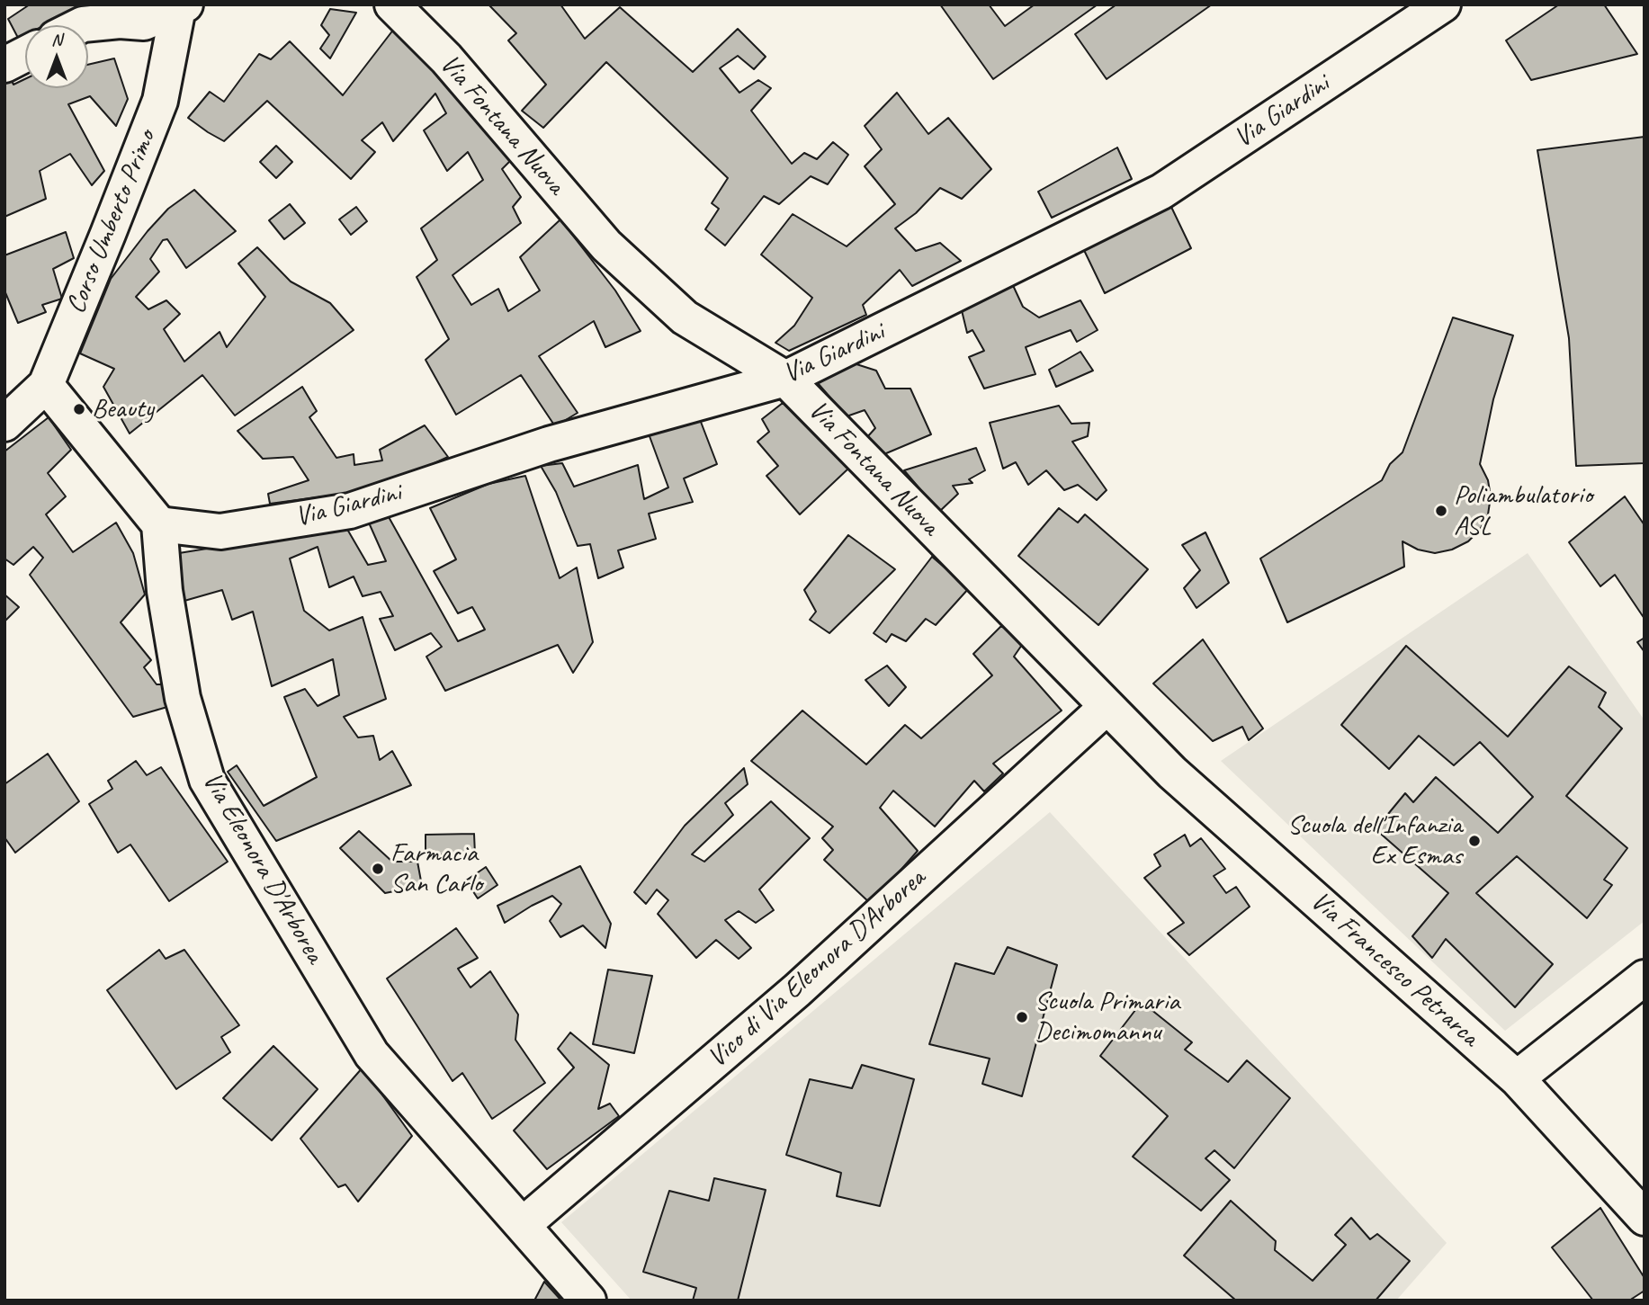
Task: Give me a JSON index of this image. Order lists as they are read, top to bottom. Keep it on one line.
{"streets":{"street":["Via Giardini","Via Fontana Nuova","Corso Umberto Primo","Via Eleonora D'Arborea","Vico di Via Eleonora D'Arborea","Via Francesco Petrarca"]},"crossings":[["Via Giardini","Via Fontana Nuova"],["Via Giardini","Via Eleonora D'Arborea"],["Via Fontana Nuova","Vico di Via Eleonora D'Arborea"],["Via Fontana Nuova","Via Francesco Petrarca"],["Via Eleonora D'Arborea","Vico di Via Eleonora D'Arborea"],["Vico di Via Eleonora D'Arborea","Via Francesco Petrarca"]],"places":["Beauty","Poliambulatorio ASL","Scuola dell'Infanzia Ex Esmas","Farmacia San Carlo","Scuola Primaria Decimomannu"],"north":"top"}
